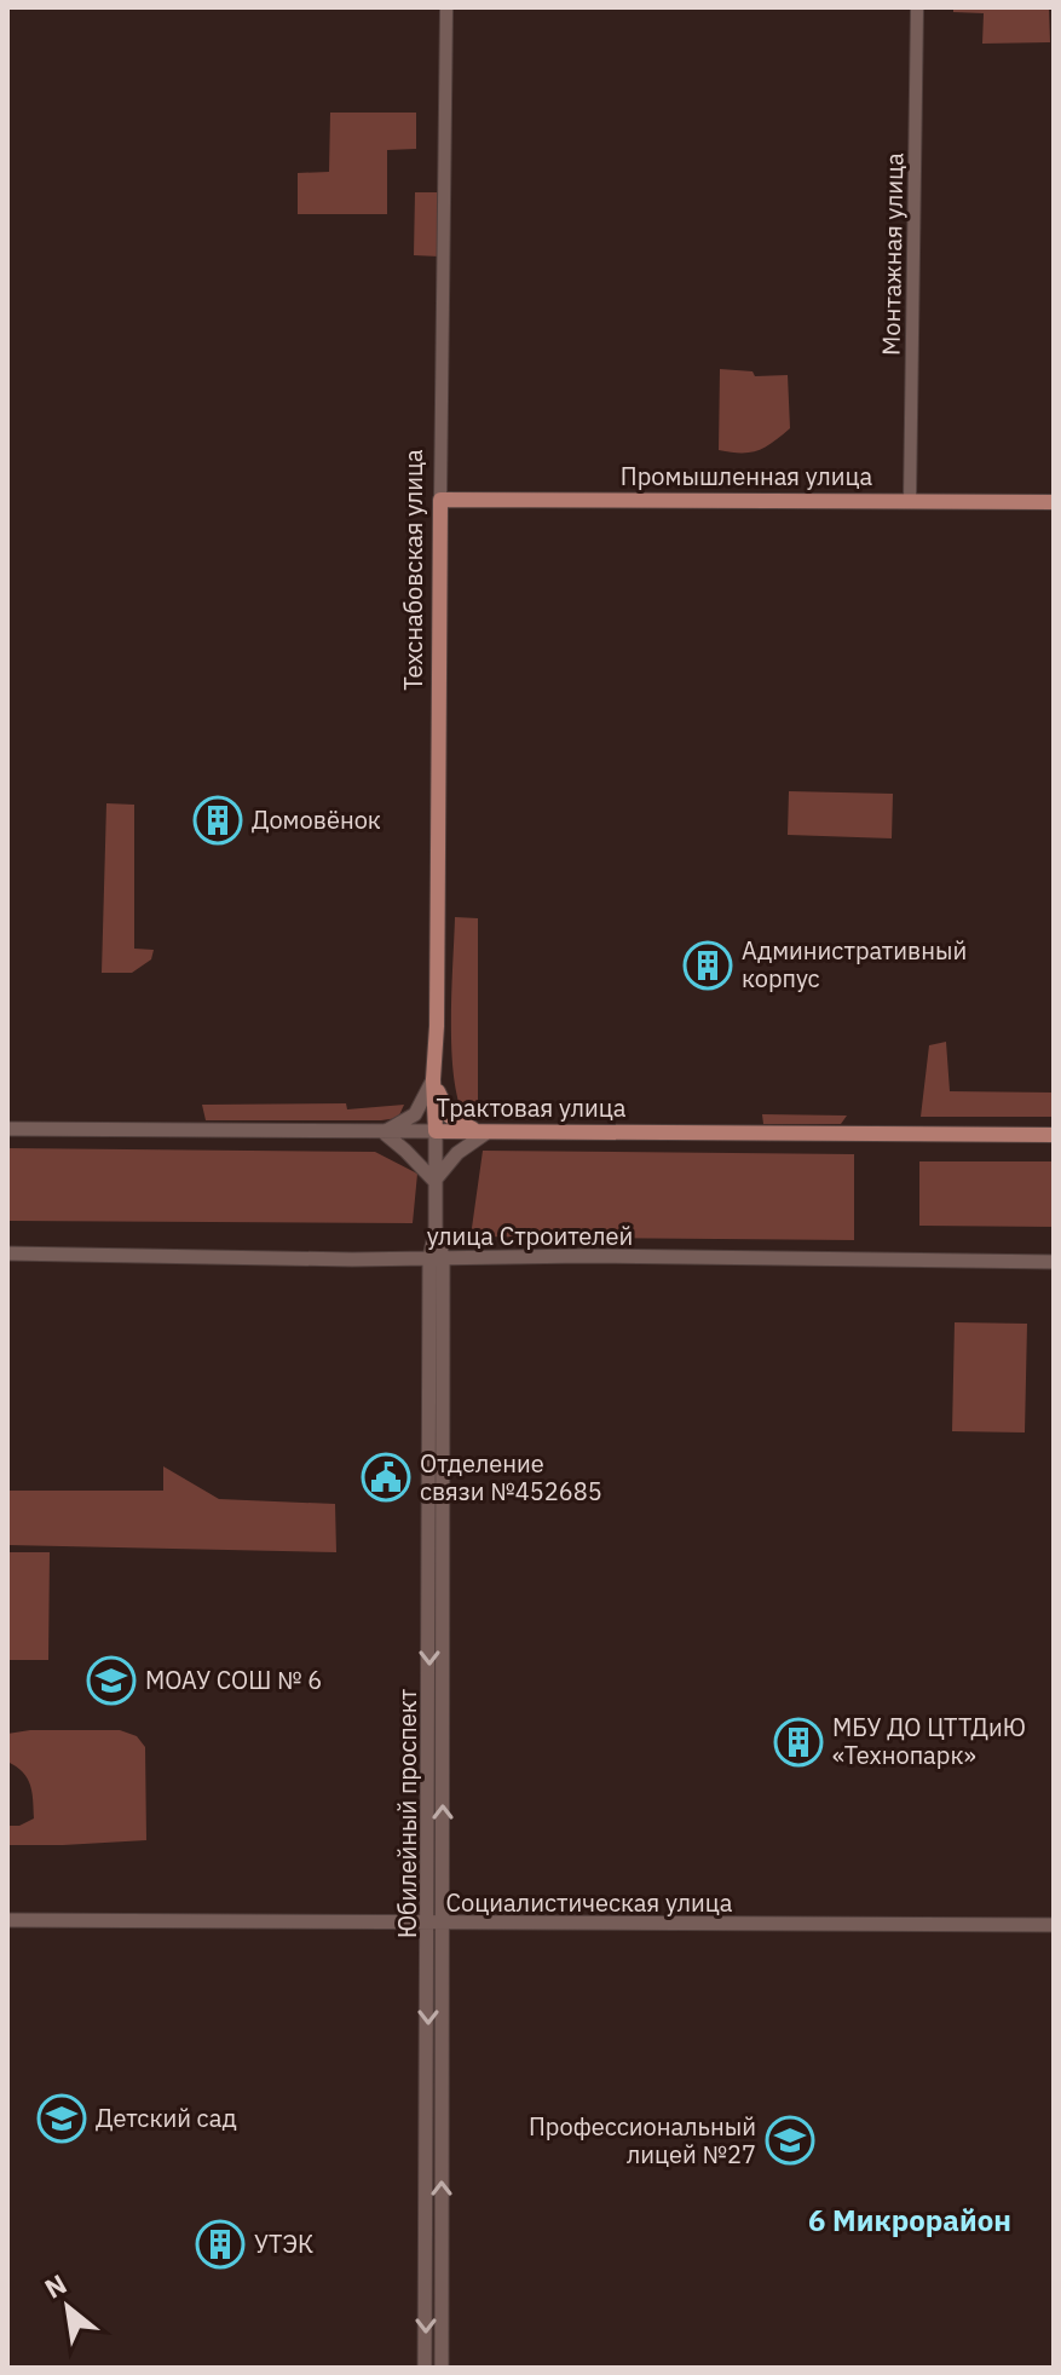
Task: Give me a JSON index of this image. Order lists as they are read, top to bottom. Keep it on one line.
{"streets":{"main road":["Промышленная улица","Техснабовская улица","Трактовая улица","улица Строителей","Юбилейный проспект","Социалистическая улица"],"street":["Монтажная улица"]},"crossings":[["Монтажная улица","Промышленная улица"],["Промышленная улица","Техснабовская улица"],["Техснабовская улица","Трактовая улица"],["Юбилейный проспект","Социалистическая улица"]],"districts":["6 Микрорайон"],"places":{"building":["Домовёнок","Административный корпус","МБУ ДО ЦТТДиЮ «Технопарк»","УТЭК"],"public building":["Отделение связи №452685"],"school or university":["МОАУ СОШ № 6","Детский сад","Профессиональный лицей №27"]},"north":"top left"}
